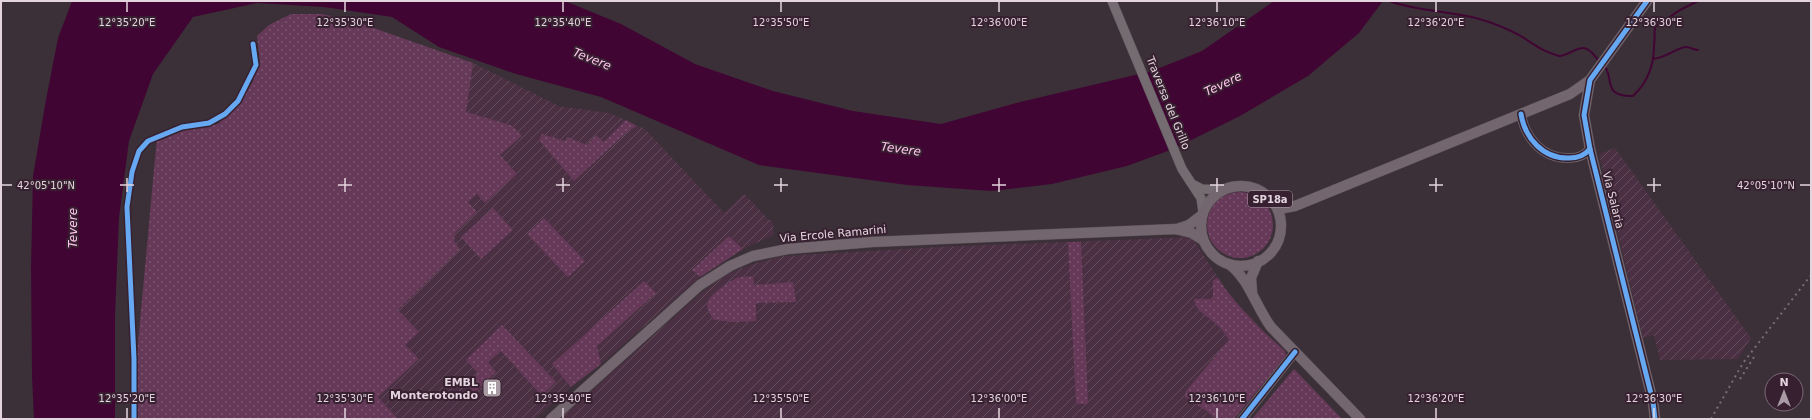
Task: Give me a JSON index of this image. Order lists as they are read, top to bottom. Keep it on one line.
{"streets":{"main road":["Traversa del Grillo","SP18a","Via Salaria","Via Ercole Ramarini"]},"crossings":[["Traversa del Grillo","SP18a"],["Traversa del Grillo","Via Ercole Ramarini"],["SP18a","Via Ercole Ramarini"]],"water":["Tevere"],"places":{"building":["EMBL Monterotondo"]},"north":"top","coordinates":["12°35'20\"E","12°35'30\"E","12°35'40\"E","12°35'50\"E","12°36'00\"E","12°36'10\"E","12°36'20\"E","12°36'30\"E","42°05'10\"N"]}
